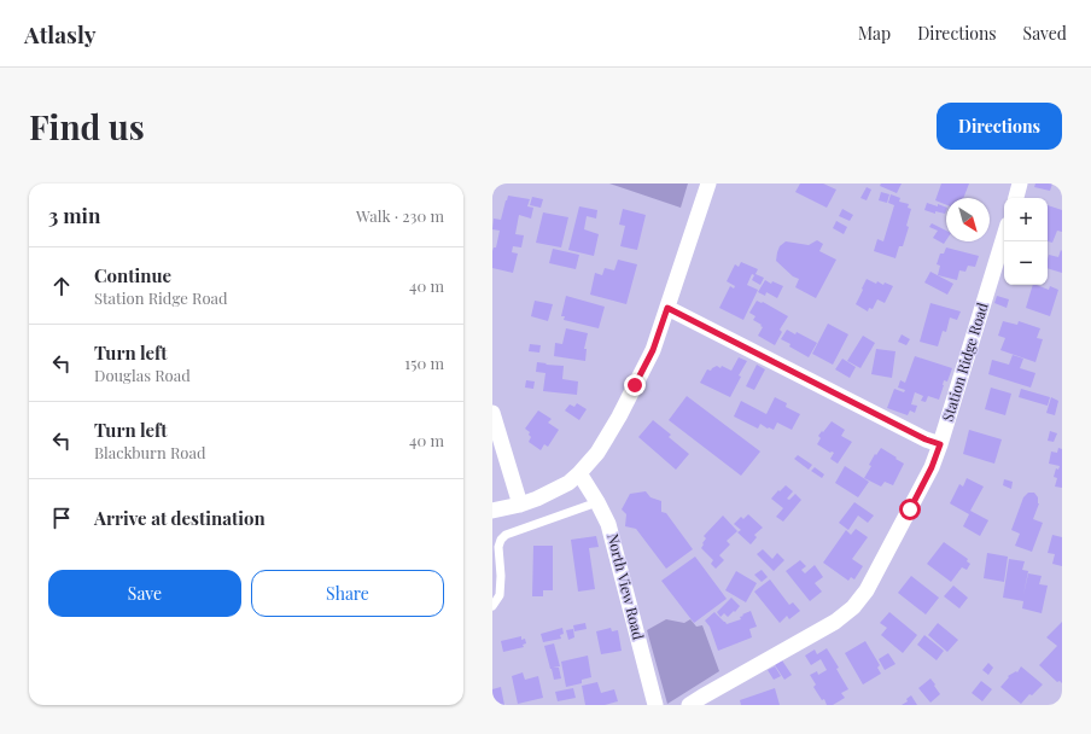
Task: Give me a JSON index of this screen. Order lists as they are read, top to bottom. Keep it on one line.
{"streets":{"street":["Station Ridge Road","North View Road"]},"north":"bottom right","page":{"header":"Atlasly","nav":["Map","Directions","Saved"],"buttons":["Directions",["Save","Share"]],"title":"Find us","heading":["3 min","Walk · 230 m"],"map_buttons":["+","−"],"list":[["Continue","Station Ridge Road","40 m"],["Turn left","Douglas Road","150 m"],["Turn left","Blackburn Road","40 m"],"Arrive at destination"]}}
